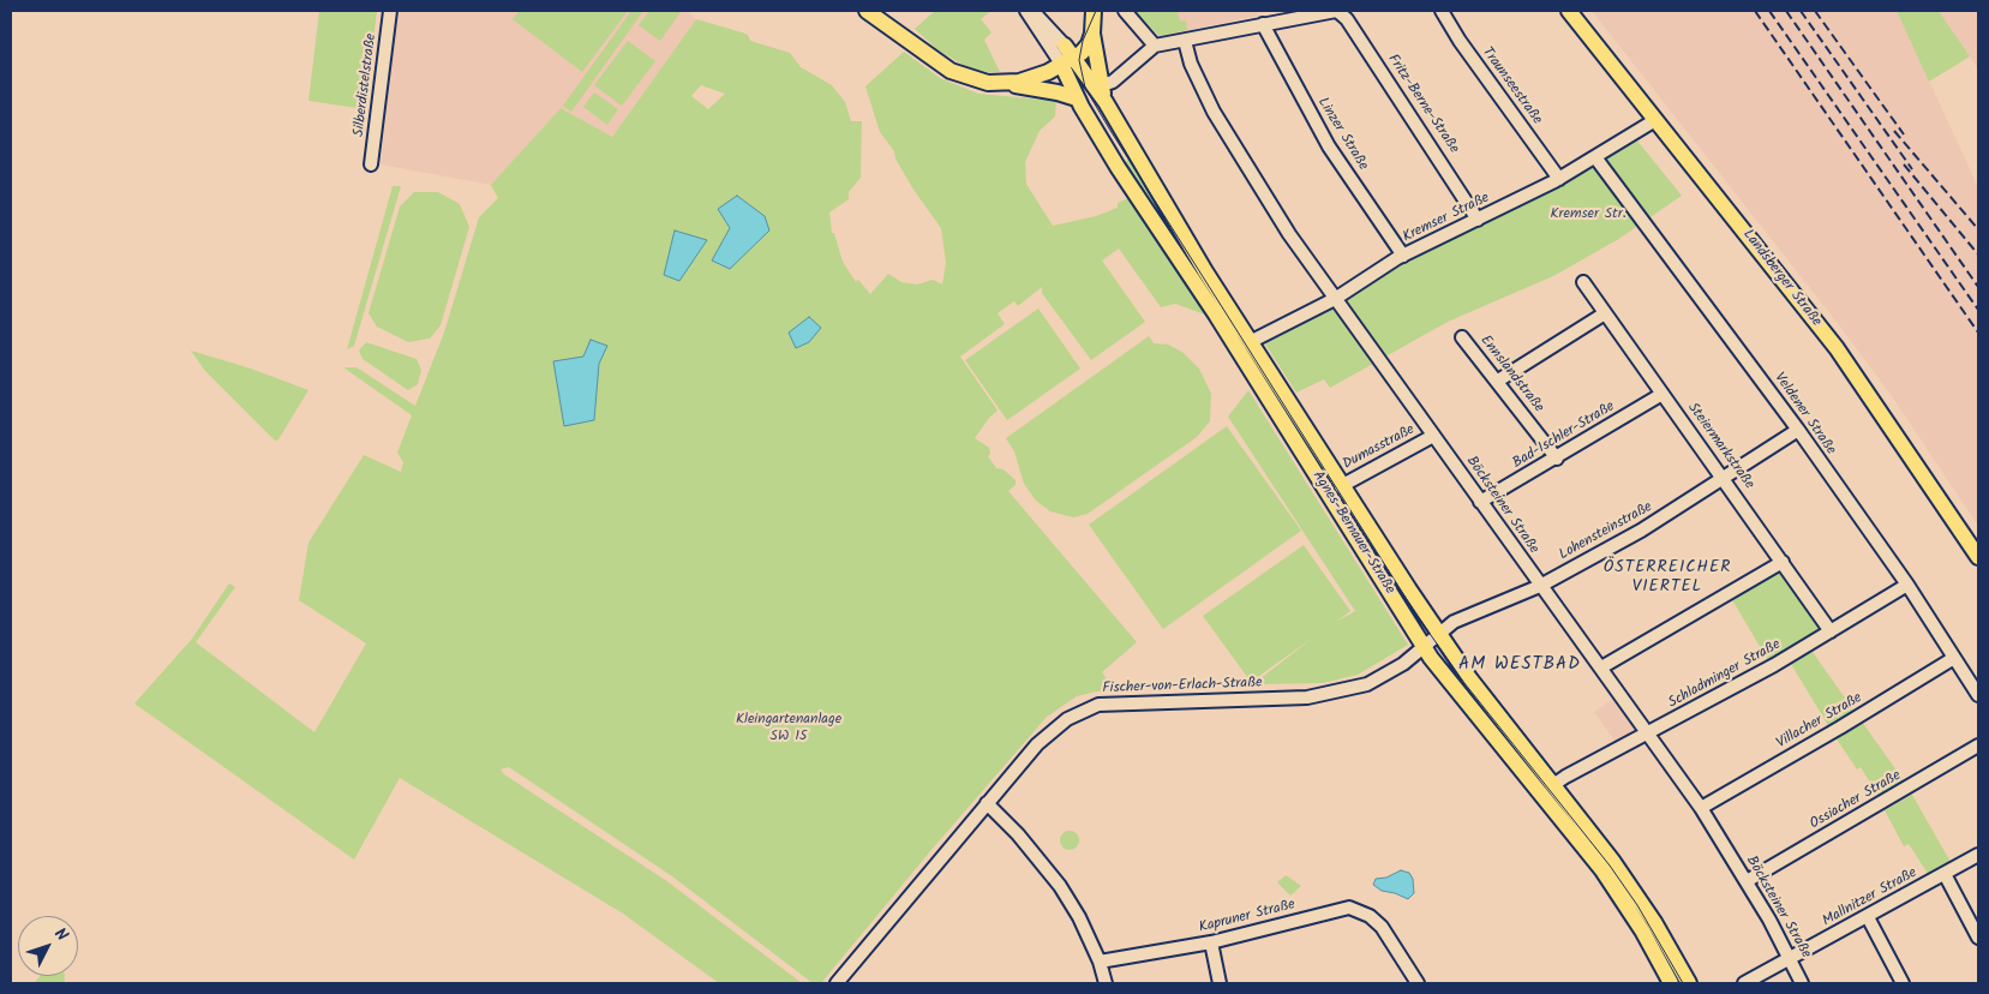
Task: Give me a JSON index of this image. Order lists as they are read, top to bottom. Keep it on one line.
{"streets":{"main road":["Landsberger Straße","Agnes-Bernauer-Straße"],"street":["Silberdistelstraße","Traunseestraße","Fritz-Berne-Straße","Linzer Straße","Kremser Straße","Ennslandstraße","Veldener Straße","Bad-Ischler-Straße","Steiermarkstraße","Dumasstraße","Böcksteiner Straße","Lohensteinstraße","Schladminger Straße","Fischer-von-Erlach-Straße","Villacher Straße","Ossiacher Straße","Mallnitzer Straße","Kapruner Straße"]},"crossings":[["Traunseestraße","Kremser Straße"],["Fritz-Berne-Straße","Kremser Straße"],["Linzer Straße","Kremser Straße"],["Kremser Straße","Landsberger Straße"],["Kremser Straße","Veldener Straße"],["Kremser Straße","Böcksteiner Straße"],["Kremser Straße","Agnes-Bernauer-Straße"],["Ennslandstraße","Bad-Ischler-Straße"],["Veldener Straße","Lohensteinstraße"],["Veldener Straße","Schladminger Straße"],["Veldener Straße","Villacher Straße"],["Bad-Ischler-Straße","Steiermarkstraße"],["Bad-Ischler-Straße","Böcksteiner Straße"],["Steiermarkstraße","Lohensteinstraße"],["Steiermarkstraße","Schladminger Straße"],["Dumasstraße","Böcksteiner Straße"],["Dumasstraße","Agnes-Bernauer-Straße"],["Böcksteiner Straße","Lohensteinstraße"],["Böcksteiner Straße","Schladminger Straße"],["Böcksteiner Straße","Villacher Straße"],["Böcksteiner Straße","Ossiacher Straße"],["Böcksteiner Straße","Mallnitzer Straße"],["Lohensteinstraße","Agnes-Bernauer-Straße"],["Lohensteinstraße","Fischer-von-Erlach-Straße"],["Agnes-Bernauer-Straße","Schladminger Straße"],["Agnes-Bernauer-Straße","Fischer-von-Erlach-Straße"]],"districts":["ÖSTERREICHER VIERTEL","AM WESTBAD"],"parks":["Kremser Str.","Kleingartenanlage SW 15"],"north":"top right"}
